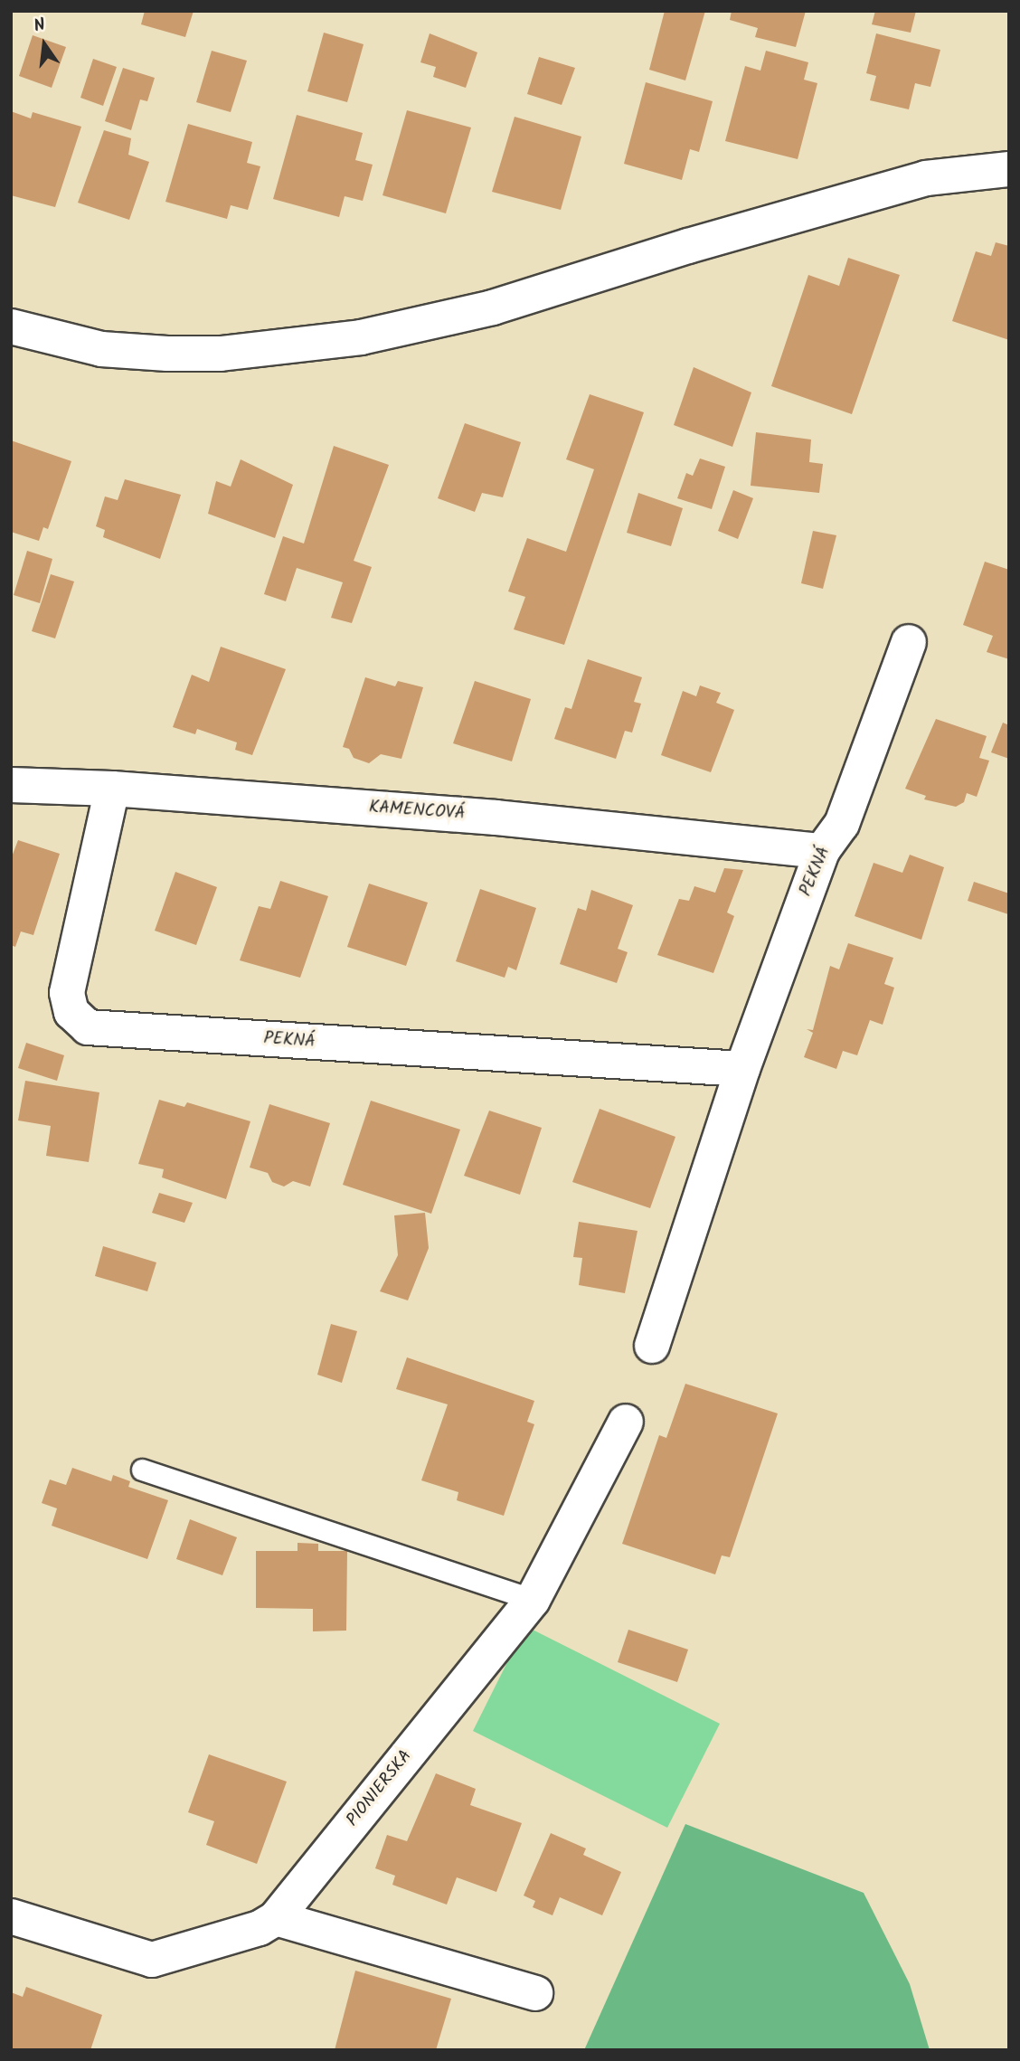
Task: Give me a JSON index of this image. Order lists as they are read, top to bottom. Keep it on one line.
{"streets":{"street":["KAMENCOVÁ","PEKNÁ","PIONIERSKA"]},"crossings":[["KAMENCOVÁ","PEKNÁ"]],"north":"top"}
